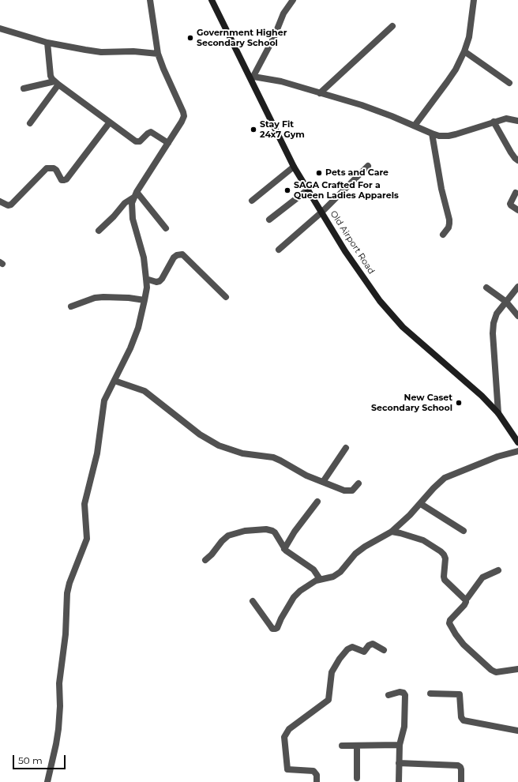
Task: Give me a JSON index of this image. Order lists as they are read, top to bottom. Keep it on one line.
{"streets":{"main road":["Old Airport Road"]},"places":["Government Higher Secondary School","Stay Fit 24x7 Gym","Pets and Care","SAGA Crafted For a Queen Ladies Apparels","New Caset Secondary School"],"scale_bar":"50 m"}
